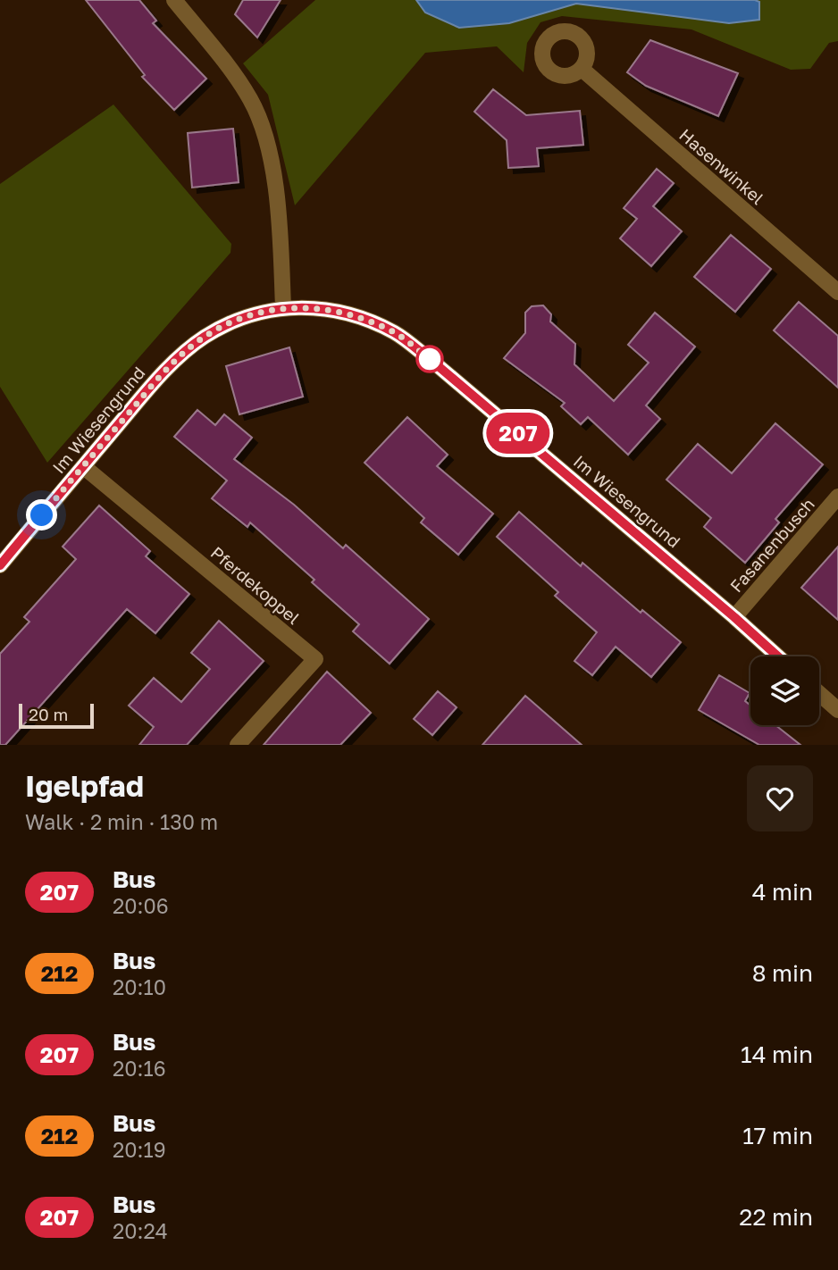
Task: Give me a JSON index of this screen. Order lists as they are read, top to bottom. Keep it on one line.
{"streets":{"street":["Hasenwinkel","Im Wiesengrund","Fasanenbusch","Pferdekoppel"]},"crossings":[["Im Wiesengrund","Fasanenbusch"],["Im Wiesengrund","Pferdekoppel"]],"lines":["bus line 207"],"scale_bar":"20 m","page":{"on_map":"207","scale":"20 m","heading":["Igelpfad","Walk · 2 min · 130 m"],"list":[{"mark":"207","name":"Bus","note":"20:06","value":"4 min"},{"mark":"212","name":"Bus","note":"20:10","value":"8 min"},{"mark":"207","name":"Bus","note":"20:16","value":"14 min"},{"mark":"212","name":"Bus","note":"20:19","value":"17 min"},{"mark":"207","name":"Bus","note":"20:24","value":"22 min"}]}}
